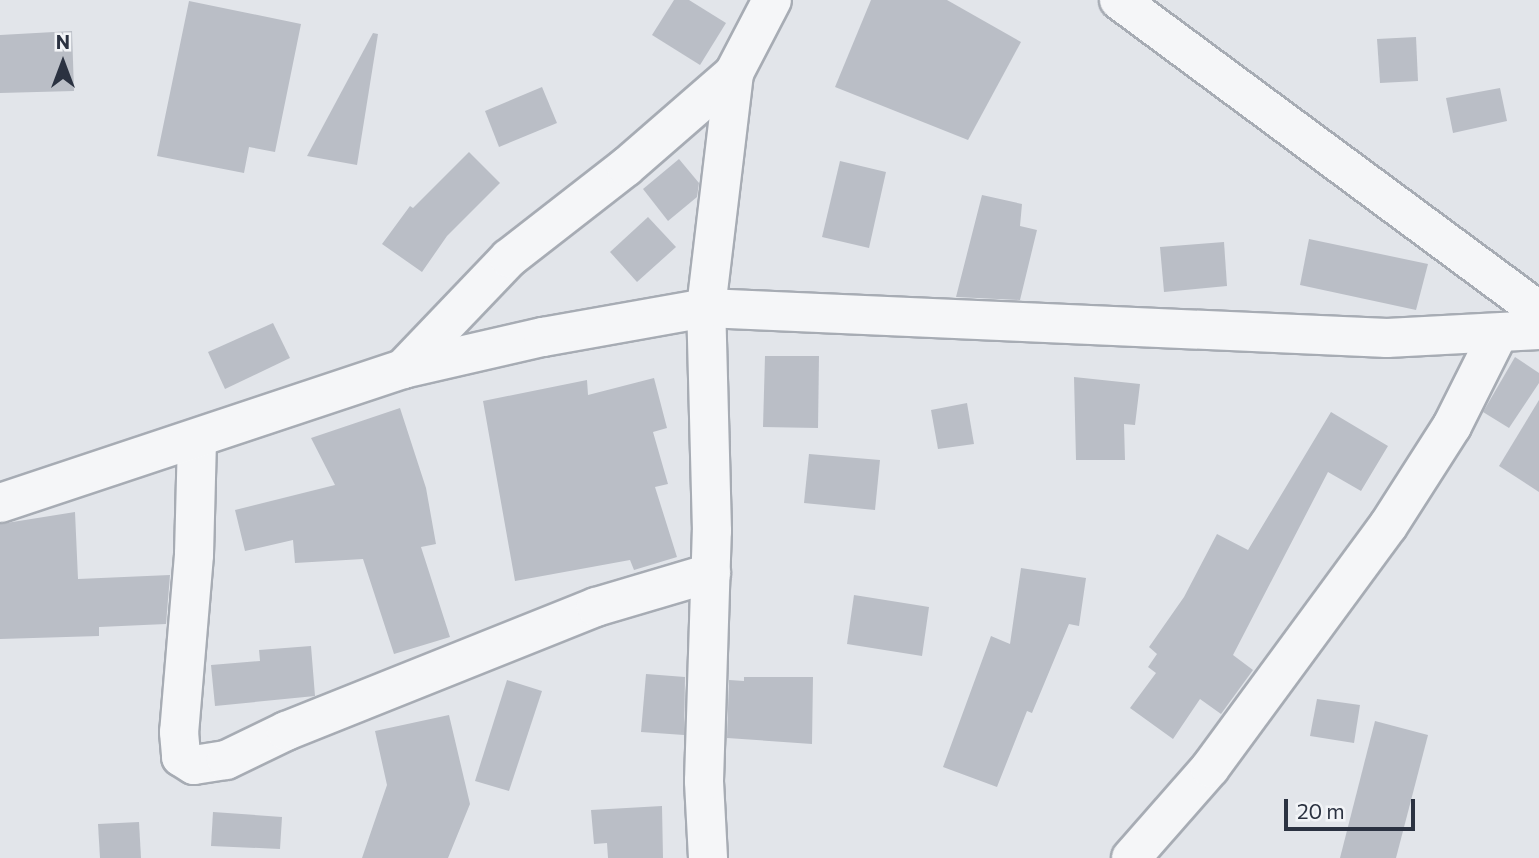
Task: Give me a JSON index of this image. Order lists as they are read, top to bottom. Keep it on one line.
{"scale_bar":"20 m","north":"top"}
